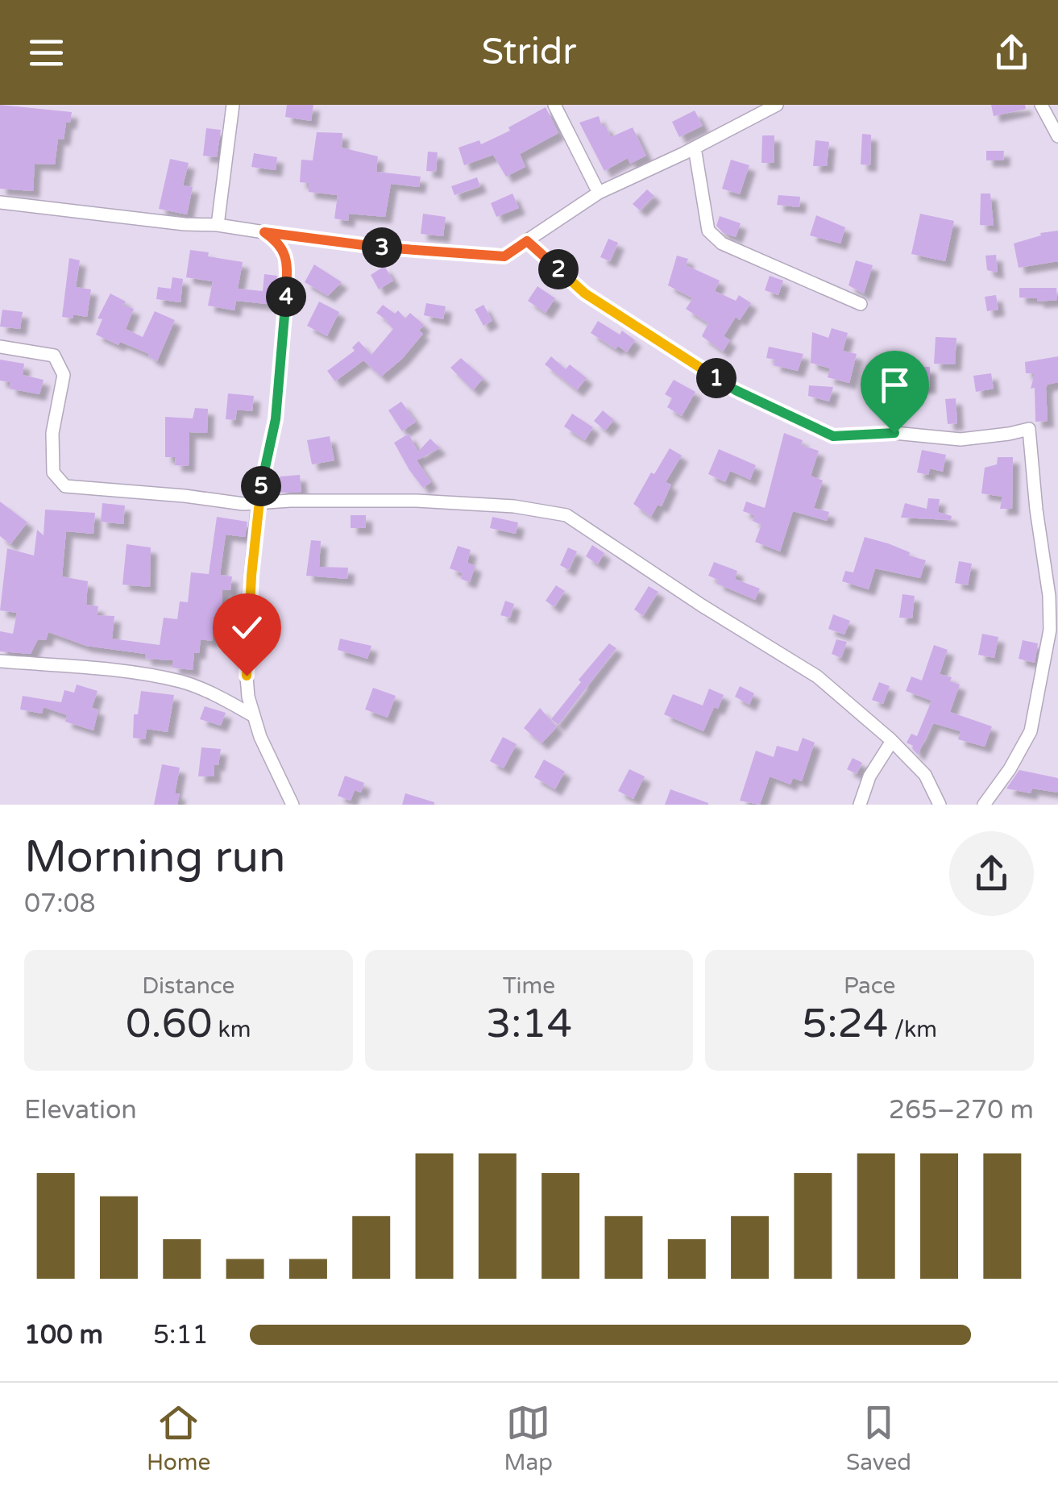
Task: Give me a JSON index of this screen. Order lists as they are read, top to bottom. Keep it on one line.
{"page":{"header":"Stridr","pins":["3","2","4","1","5"],"heading":["Morning run","07:08"],"stats":[["Distance","0.60 km"],["Time","3:14"],["Pace","5:24 /km"]],"chart":["Elevation","265–270 m"],"list":[{"name":"100 m","note":"5:11"}],"tabs":["Home","Map","Saved"]}}
